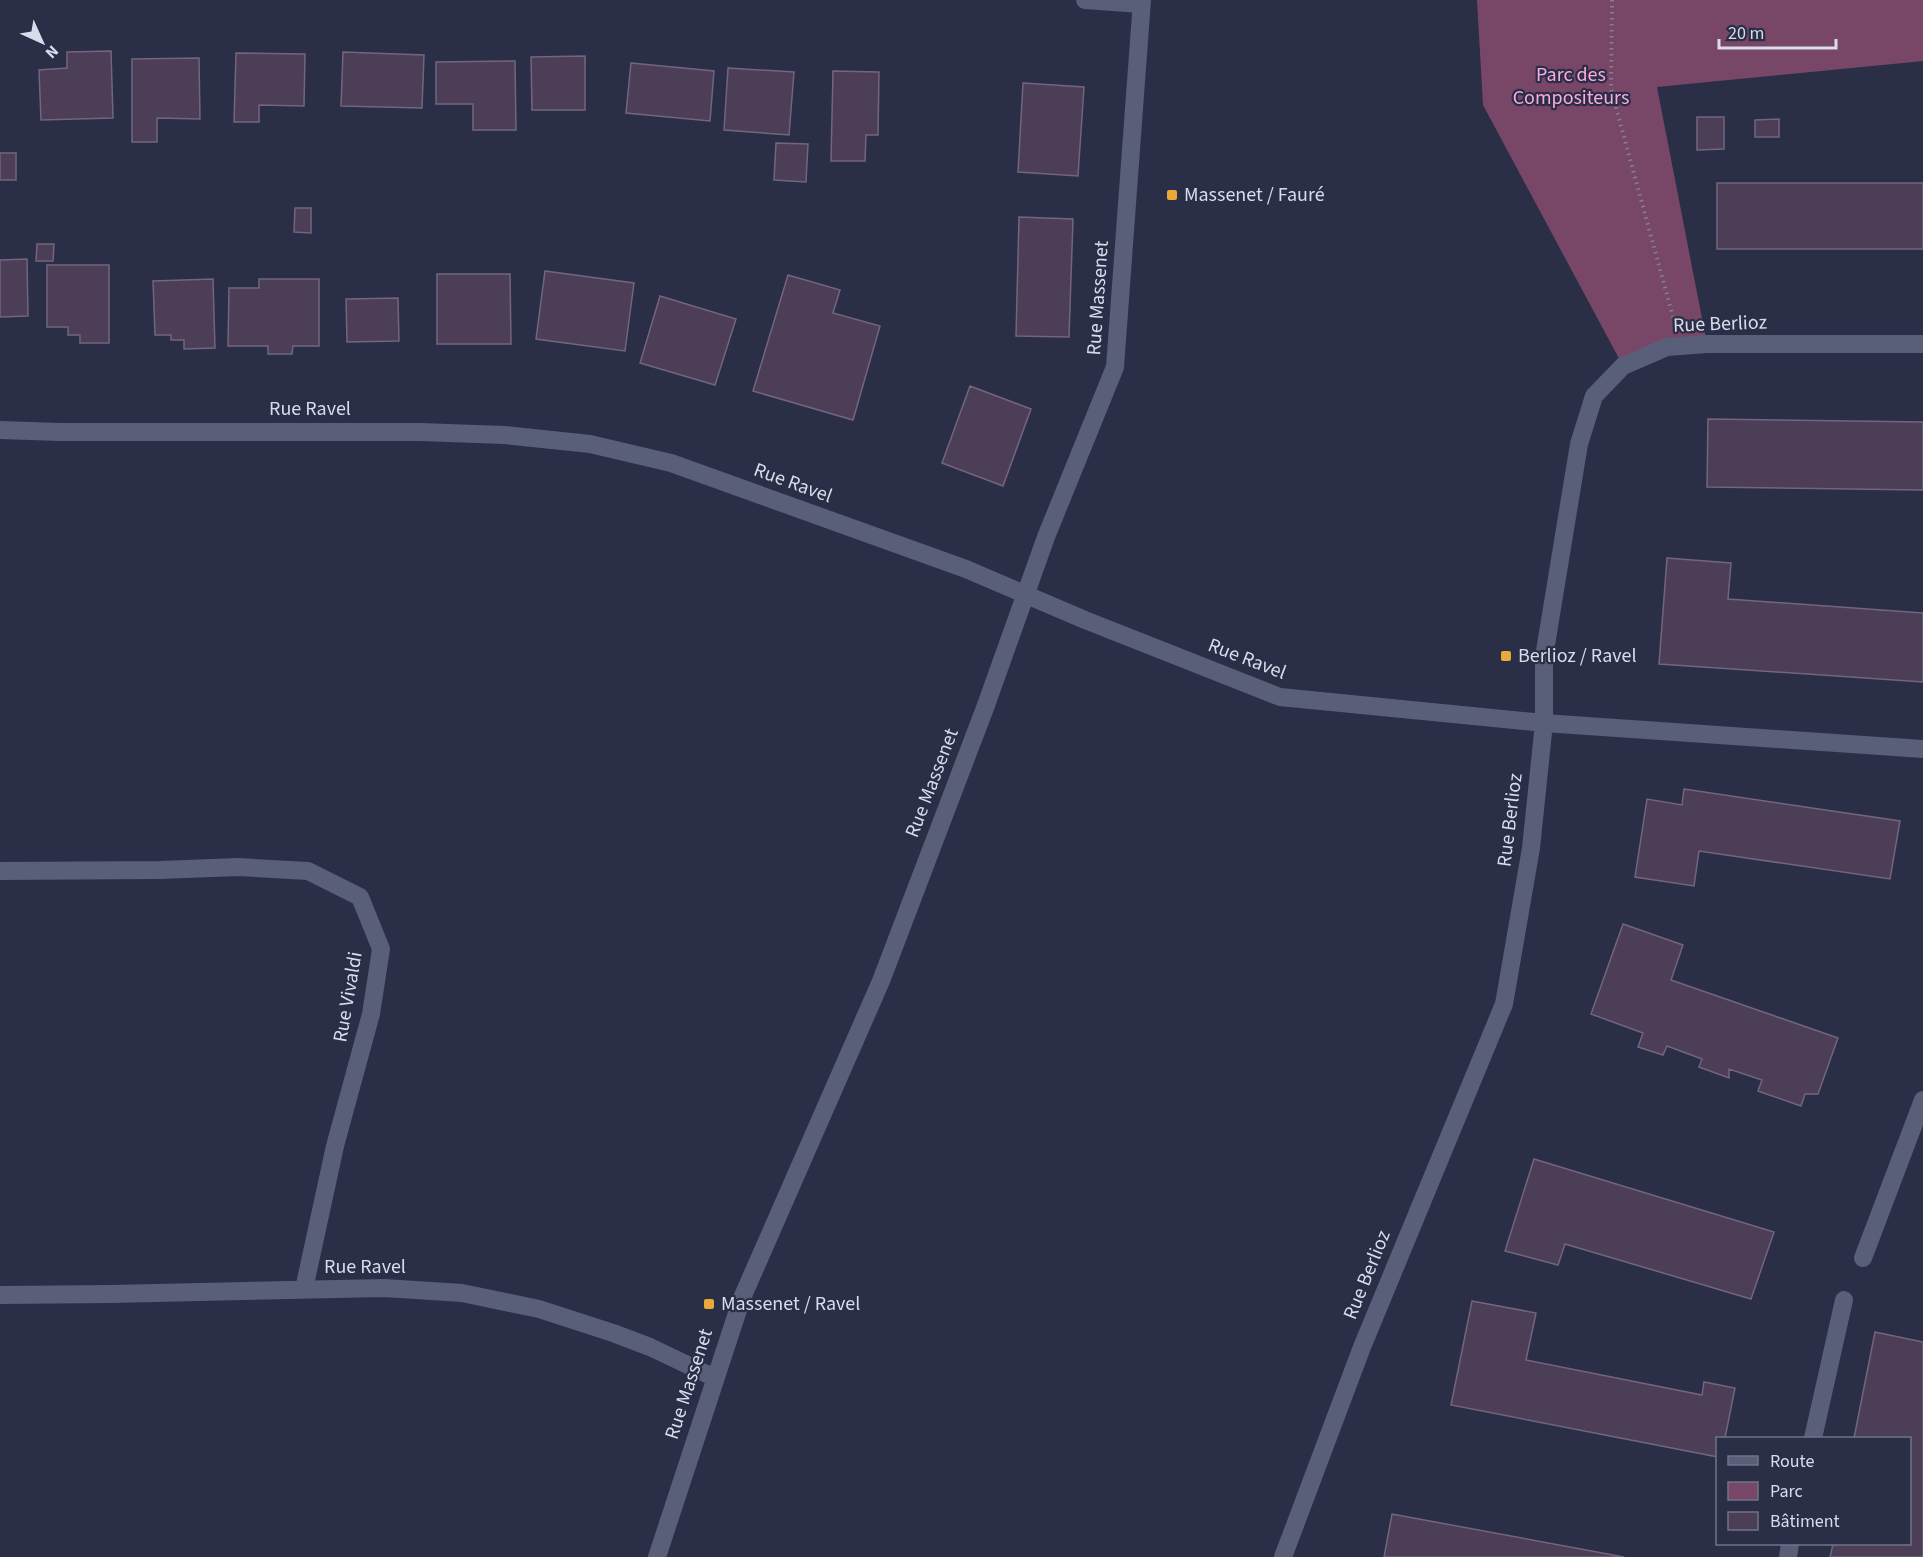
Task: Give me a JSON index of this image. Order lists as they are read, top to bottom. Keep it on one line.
{"streets":{"street":["Rue Massenet","Rue Berlioz","Rue Ravel","Rue Vivaldi"]},"crossings":[["Rue Massenet","Rue Ravel"],["Rue Berlioz","Rue Ravel"],["Rue Ravel","Rue Vivaldi"]],"parks":["Parc des Compositeurs"],"places":{"transit":["Massenet / Fauré","Berlioz / Ravel","Massenet / Ravel"]},"legend":["Route","Parc","Bâtiment"],"scale_bar":"20 m","north":"bottom right"}
